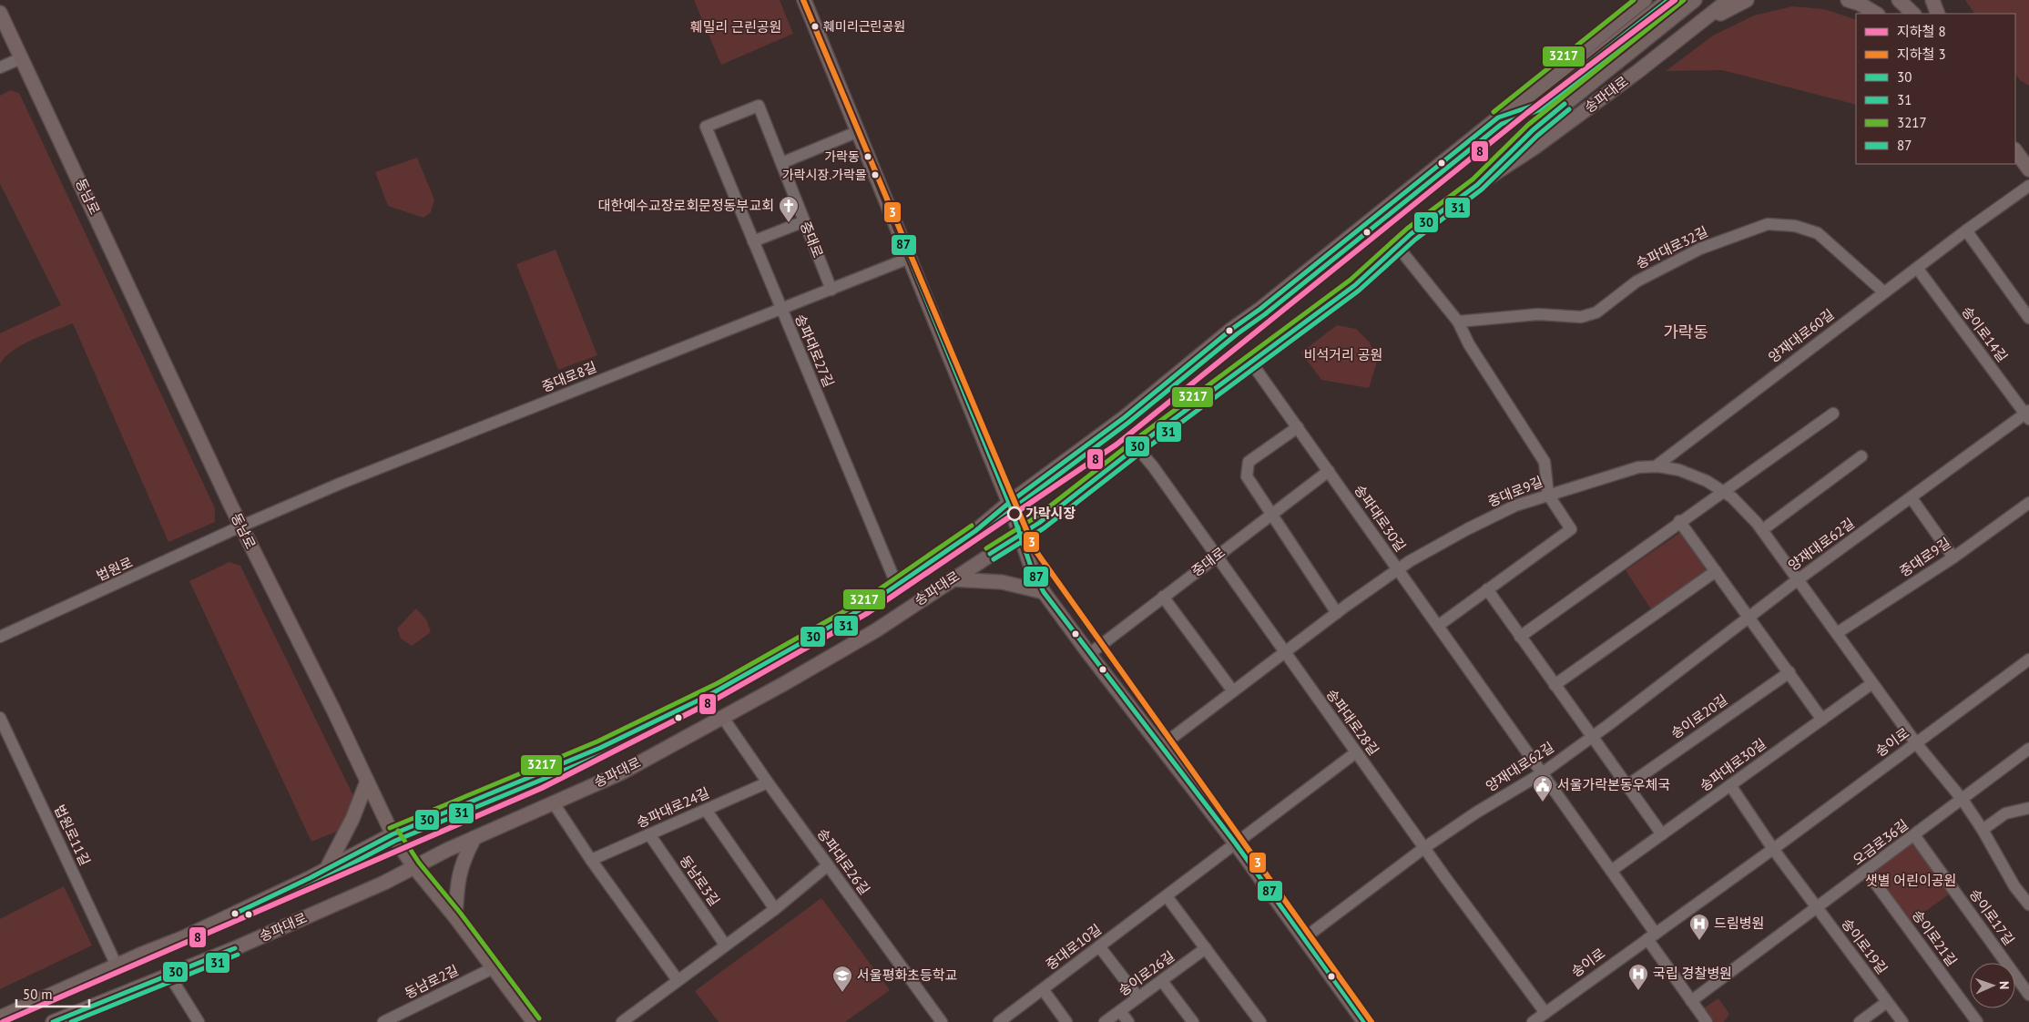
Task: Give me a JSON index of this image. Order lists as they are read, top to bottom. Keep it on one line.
{"streets":{"main road":["송파대로","동남로"],"street":["중대로","송파대로32길","송이로14길","양재대로60길","송파대로27길","중대로8길","중대로9길","송파대로30길","양재대로62길","법원로","송이로20길","송파대로28길","송이로","송파대로24길","법원로11길","오금로36길","송파대로26길","동남로3길","송이로17길","송이로21길","송이로19길","중대로10길","송이로26길","동남로2길"]},"crossings":[["송파대로","동남로"],["송파대로","송파대로27길"],["송파대로","송파대로30길"],["송파대로","송파대로28길"],["송파대로","법원로11길"],["송파대로","송파대로26길"],["동남로","중대로8길"],["동남로","법원로"],["동남로","동남로2길"],["중대로","송파대로27길"],["중대로","중대로8길"],["중대로","송파대로30길"],["중대로","송파대로28길"],["송파대로32길","양재대로60길"],["송이로14길","양재대로60길"],["송이로14길","양재대로62길"],["양재대로60길","중대로9길"],["송파대로27길","중대로8길"],["중대로8길","법원로"],["중대로9길","송파대로30길"],["중대로9길","양재대로62길"],["중대로9길","송파대로28길"],["중대로9길","송이로"],["송파대로30길","양재대로62길"],["송파대로30길","송이로"],["양재대로62길","송파대로28길"],["송파대로28길","송이로"],["송이로","송이로19길"],["송파대로24길","송파대로26길"],["송파대로24길","동남로3길"],["오금로36길","송이로17길"],["오금로36길","송이로21길"],["오금로36길","송이로19길"]],"districts":["가락동"],"parks":["훼밀리 근린공원","비석거리 공원","샛별 어린이공원"],"places":{"other":["훼미리근린공원","가락동","가락시장.가락몰","가락시장"],"church":["대한예수교장로회문정동부교회"],"public building":["서울가락본동우체국"],"hospital":["드림병원","국립 경찰병원"],"school or university":["서울평화초등학교"]},"lines":["metro line 8","metro line 3","transit line 30","transit line 3217","transit line 87","transit line 31"],"legend":["지하철 8","지하철 3","30","31","3217","87"],"scale_bar":"50 m","north":"right"}
